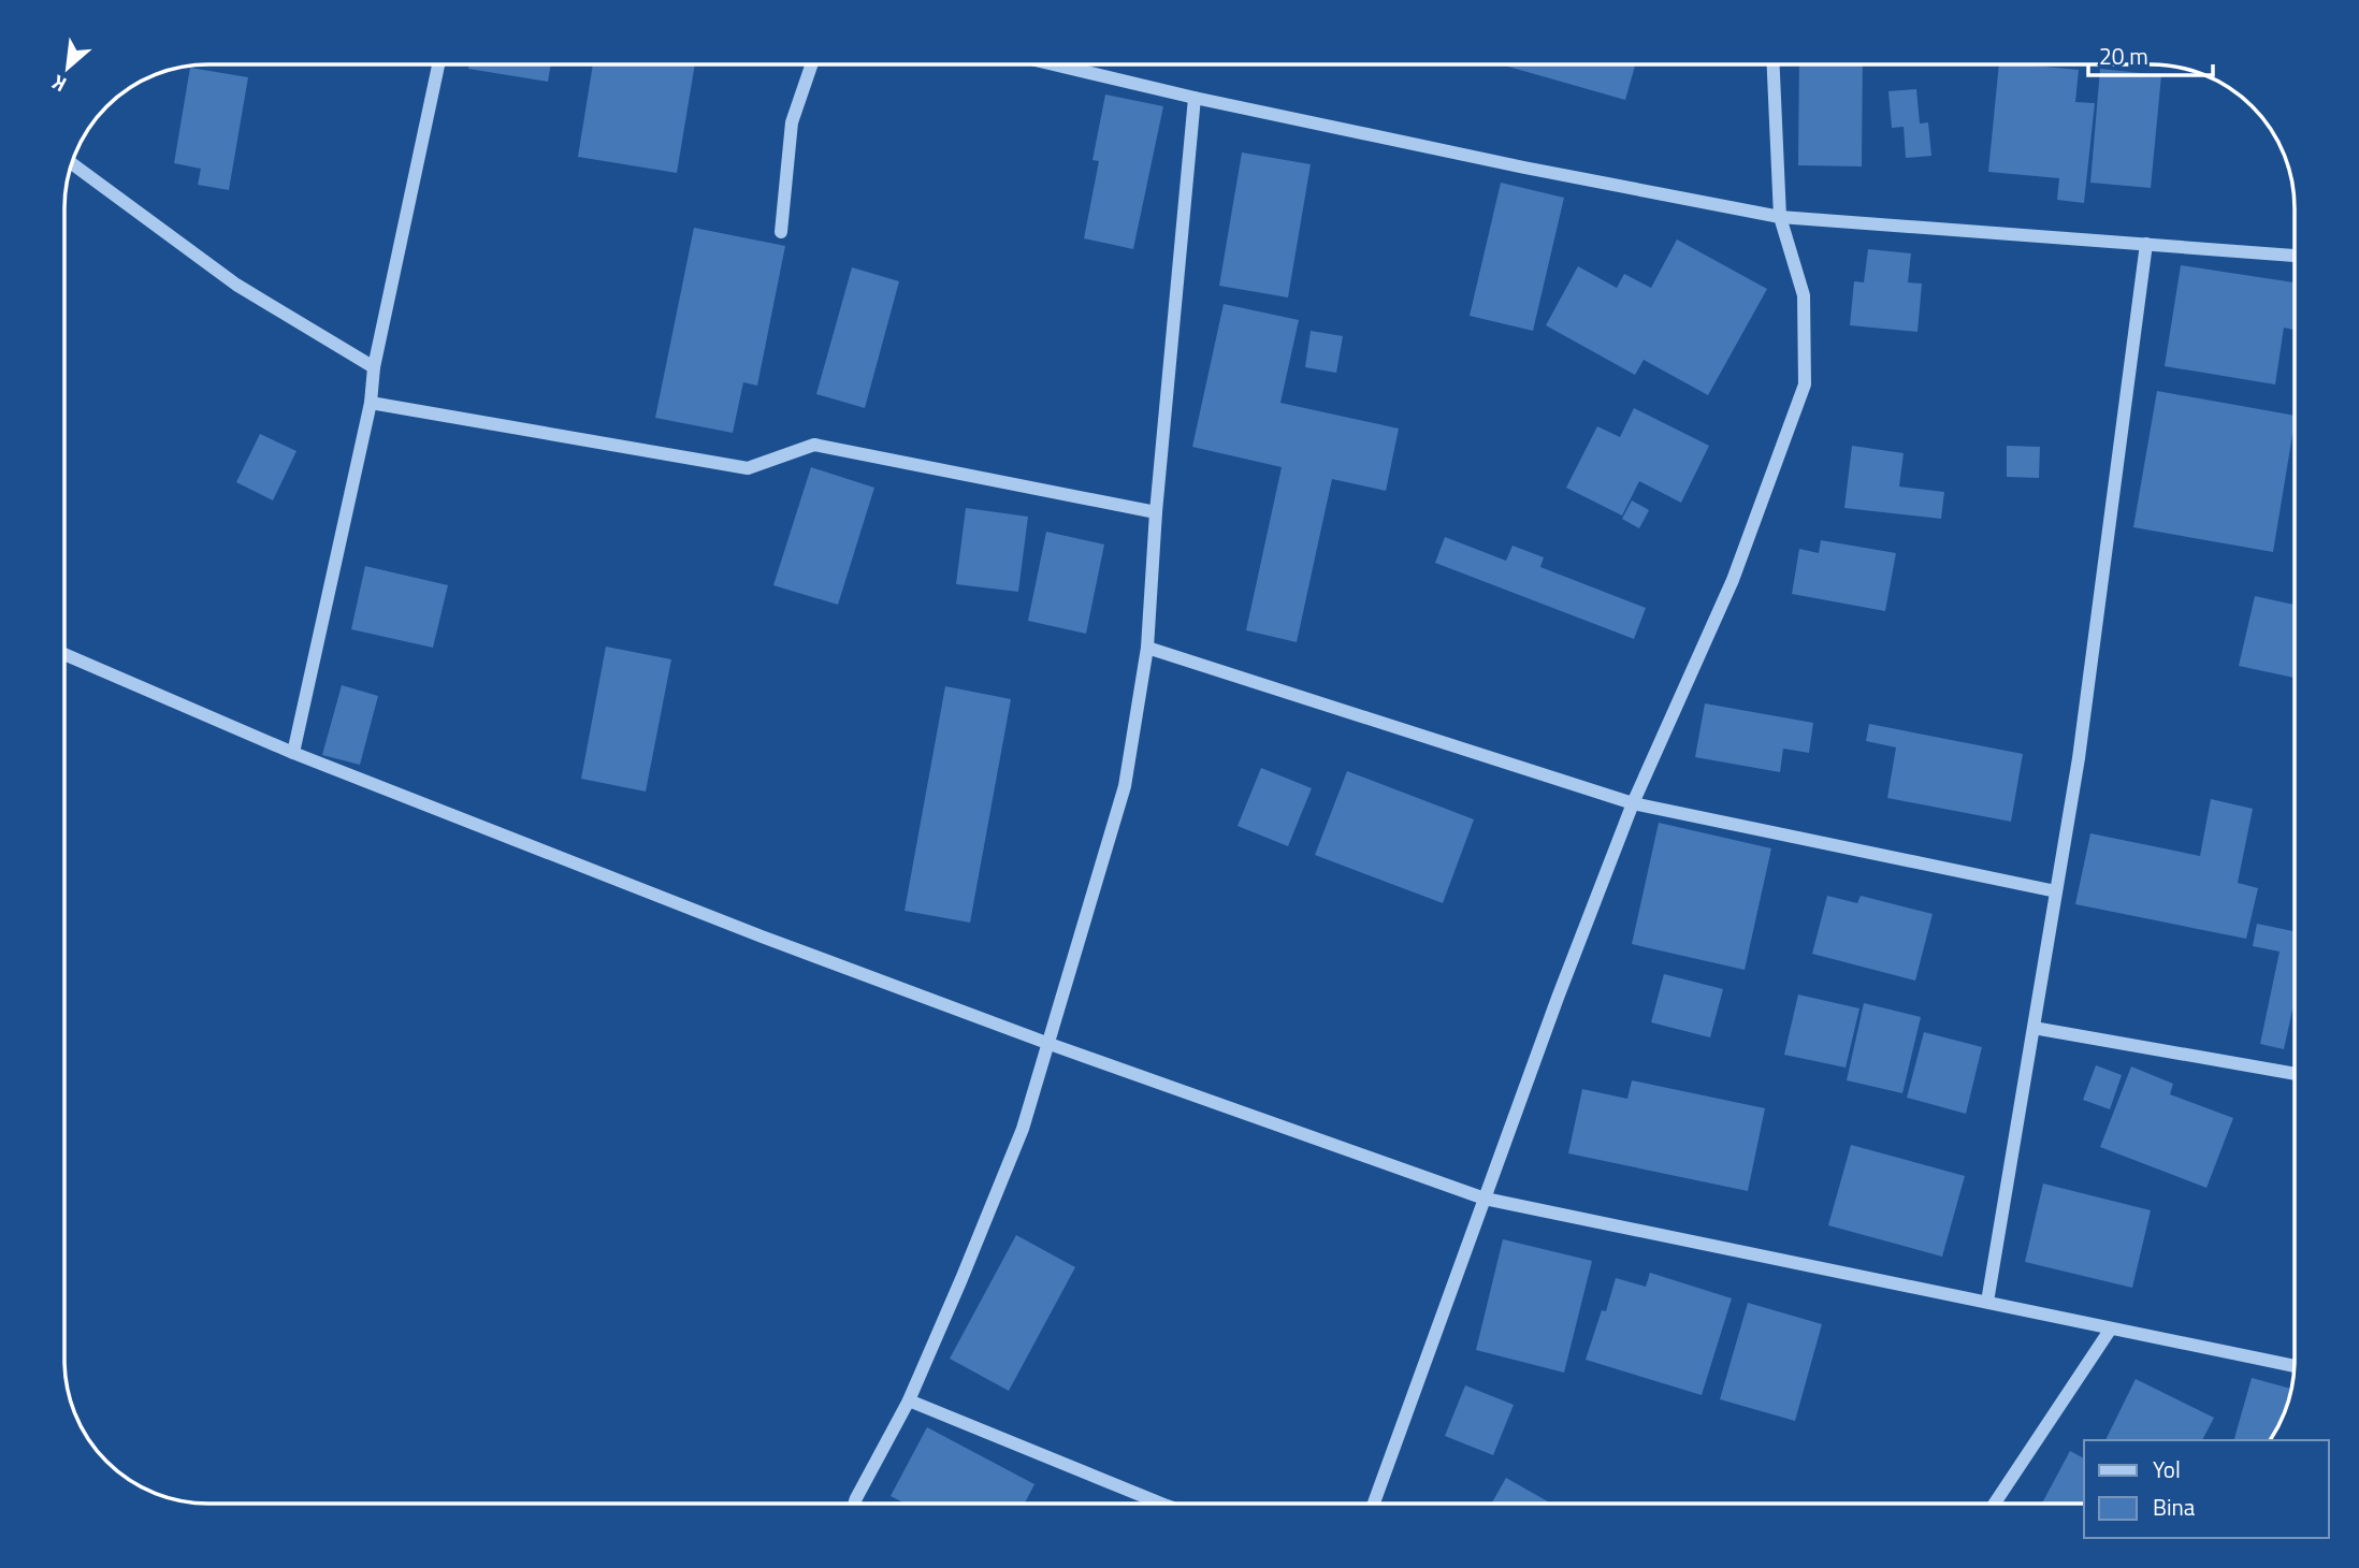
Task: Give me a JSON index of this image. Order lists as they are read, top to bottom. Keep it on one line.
{"legend":["Yol","Bina"],"scale_bar":"20 m","north":"bottom left"}
